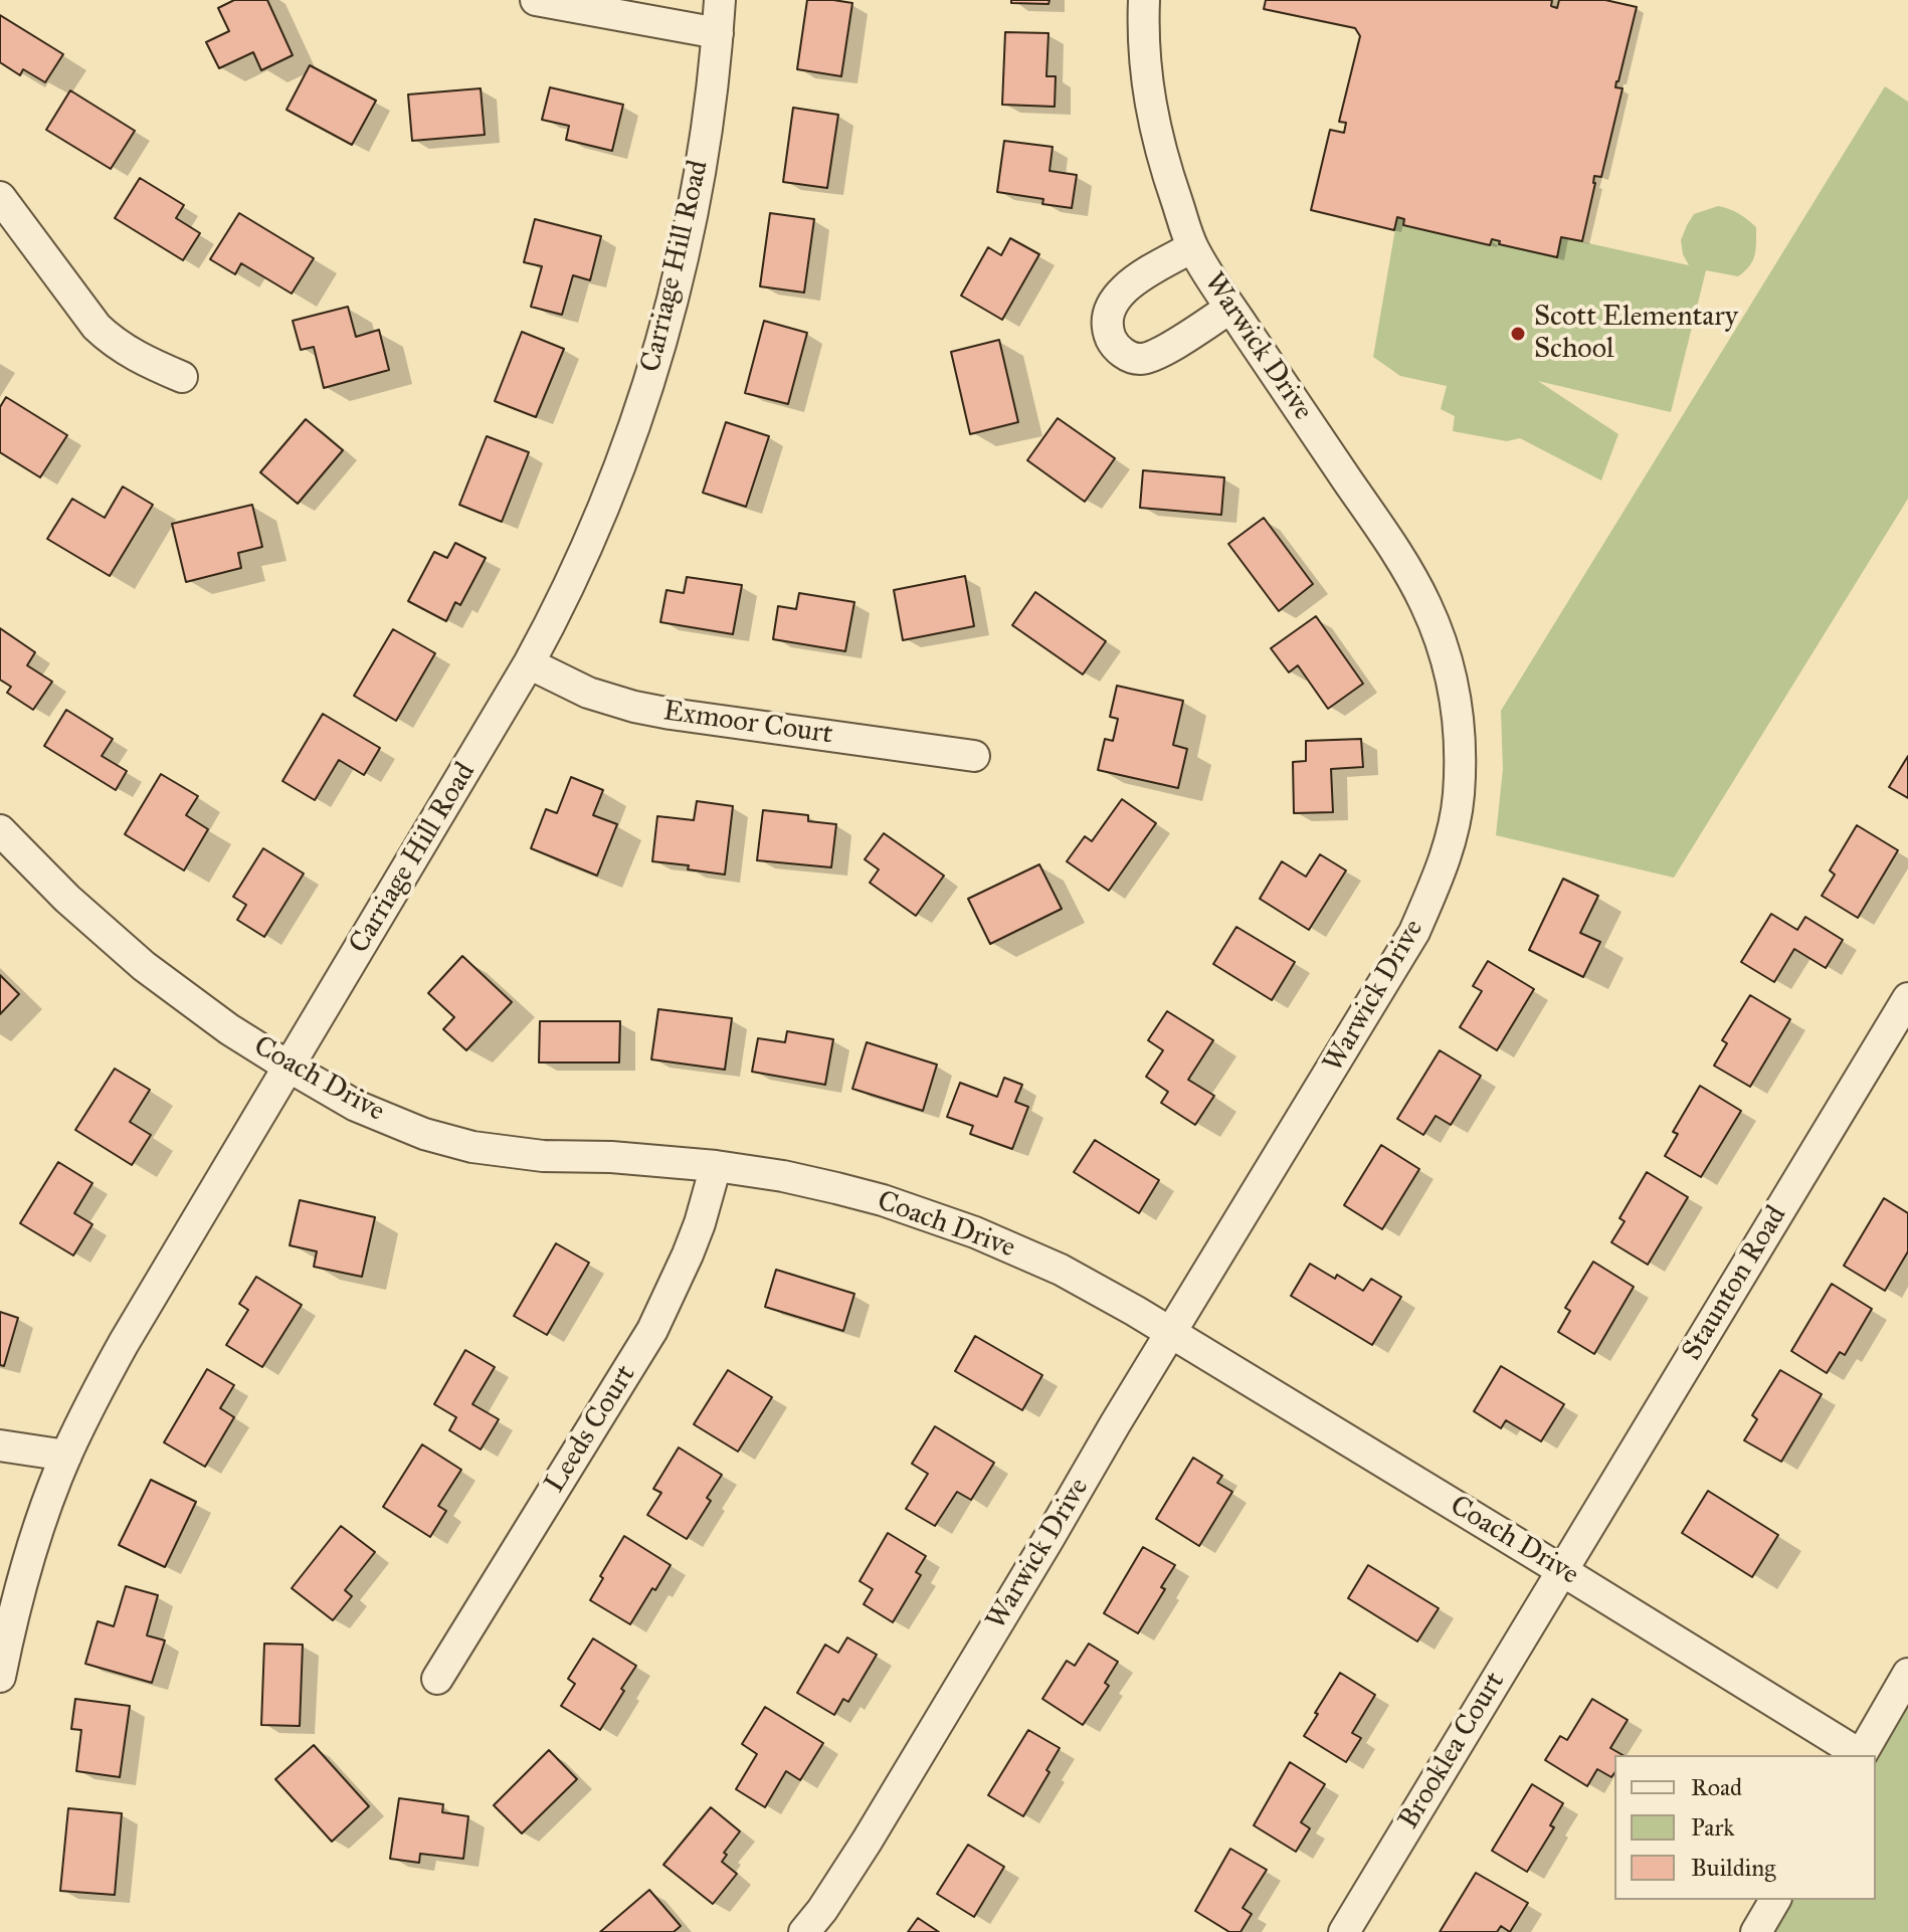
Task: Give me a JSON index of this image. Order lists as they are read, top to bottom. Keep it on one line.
{"streets":{"street":["Carriage Hill Road","Warwick Drive","Exmoor Court","Coach Drive","Staunton Road","Leeds Court","Brooklea Court"]},"crossings":[["Carriage Hill Road","Exmoor Court"],["Carriage Hill Road","Coach Drive"],["Warwick Drive","Coach Drive"],["Coach Drive","Staunton Road"],["Coach Drive","Leeds Court"],["Coach Drive","Brooklea Court"],["Staunton Road","Brooklea Court"]],"places":["Scott Elementary School"],"legend":["Road","Park","Building"]}
